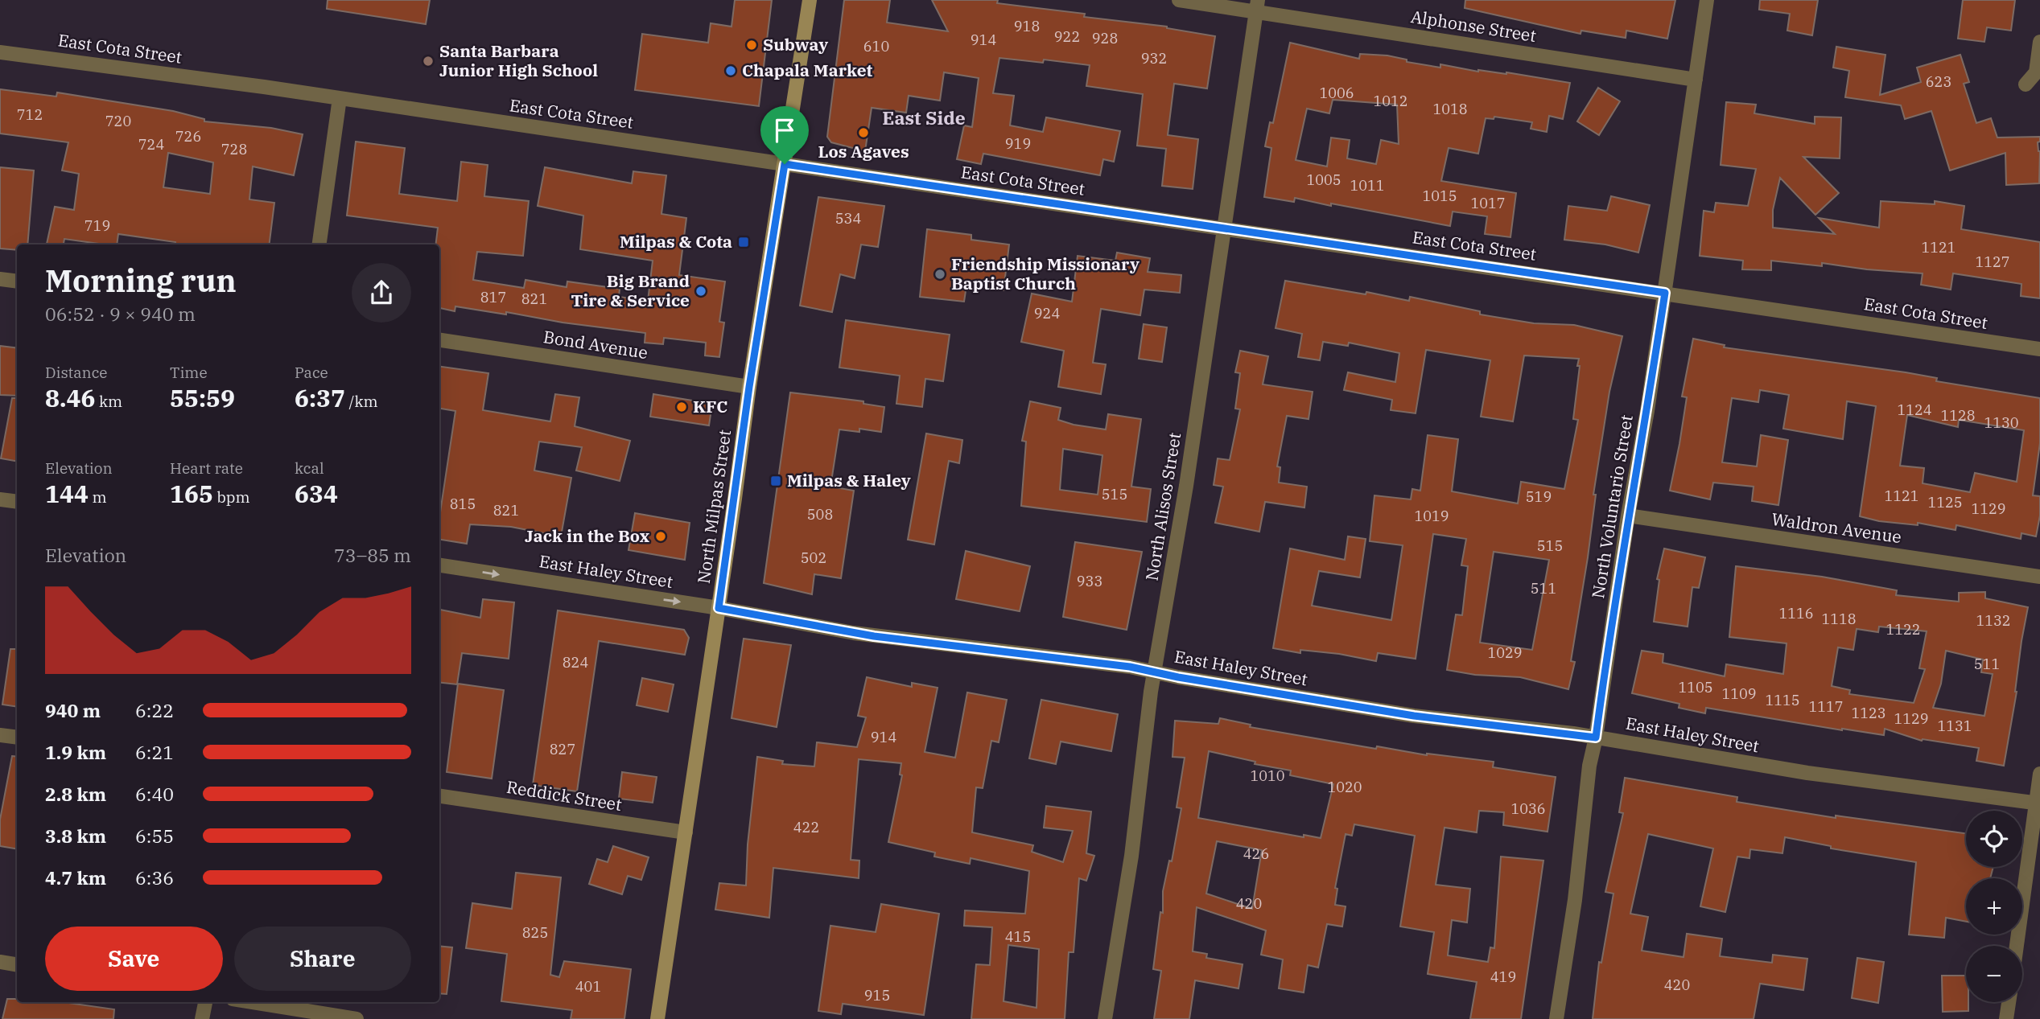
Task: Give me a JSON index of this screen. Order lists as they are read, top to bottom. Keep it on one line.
{"streets":{"main road":["North Milpas Street"],"street":["Alphonse Street","East Cota Street","Bond Avenue","North Alisos Street","North Voluntario Street","Waldron Avenue","East Haley Street","Reddick Street"]},"crossings":[["Alphonse Street","North Alisos Street"],["Alphonse Street","North Voluntario Street"],["East Cota Street","North Milpas Street"],["East Cota Street","North Alisos Street"],["East Cota Street","North Voluntario Street"],["Bond Avenue","North Milpas Street"],["North Milpas Street","East Haley Street"],["North Milpas Street","Reddick Street"],["North Alisos Street","East Haley Street"],["North Voluntario Street","Waldron Avenue"],["North Voluntario Street","East Haley Street"]],"districts":["East Side"],"places":{"other":["Subway","Santa Barbara Junior High School","Chapala Market","Los Agaves","Friendship Missionary Baptist Church","Big Brand Tire & Service","KFC","Jack in the Box"],"transit":["Milpas & Cota","Milpas & Haley"]},"house_numbers":["918","922","928","914","610","932","623","1006","1012","1018","712","720","726","919","724","728","1005","1011","1015","1017","534","719","1121","1127","817","821","924","1124","1128","1130","515","1121","519","1125","815","1129","821","508","1019","515","502","933","511","1116","1118","1132","1122","1029","824","511","1105","1109","1115","1117","1123","1129","1131","914","827","1010","1020","1036","422","426","420","825","415","419","420","401","915"],"page":{"heading":["Morning run","06:52 · 9 × 940 m"],"stats":[["Distance","8.46 km"],["Time","55:59"],["Pace","6:37 /km"],["Elevation","144 m"],["Heart rate","165 bpm"],["kcal","634"]],"chart":["Elevation","73–85 m"],"list":[{"name":"940 m","note":"6:22"},{"name":"1.9 km","note":"6:21"},{"name":"2.8 km","note":"6:40"},{"name":"3.8 km","note":"6:55"},{"name":"4.7 km","note":"6:36"}],"map_buttons":["+","−"],"buttons":["Save","Share"]}}
